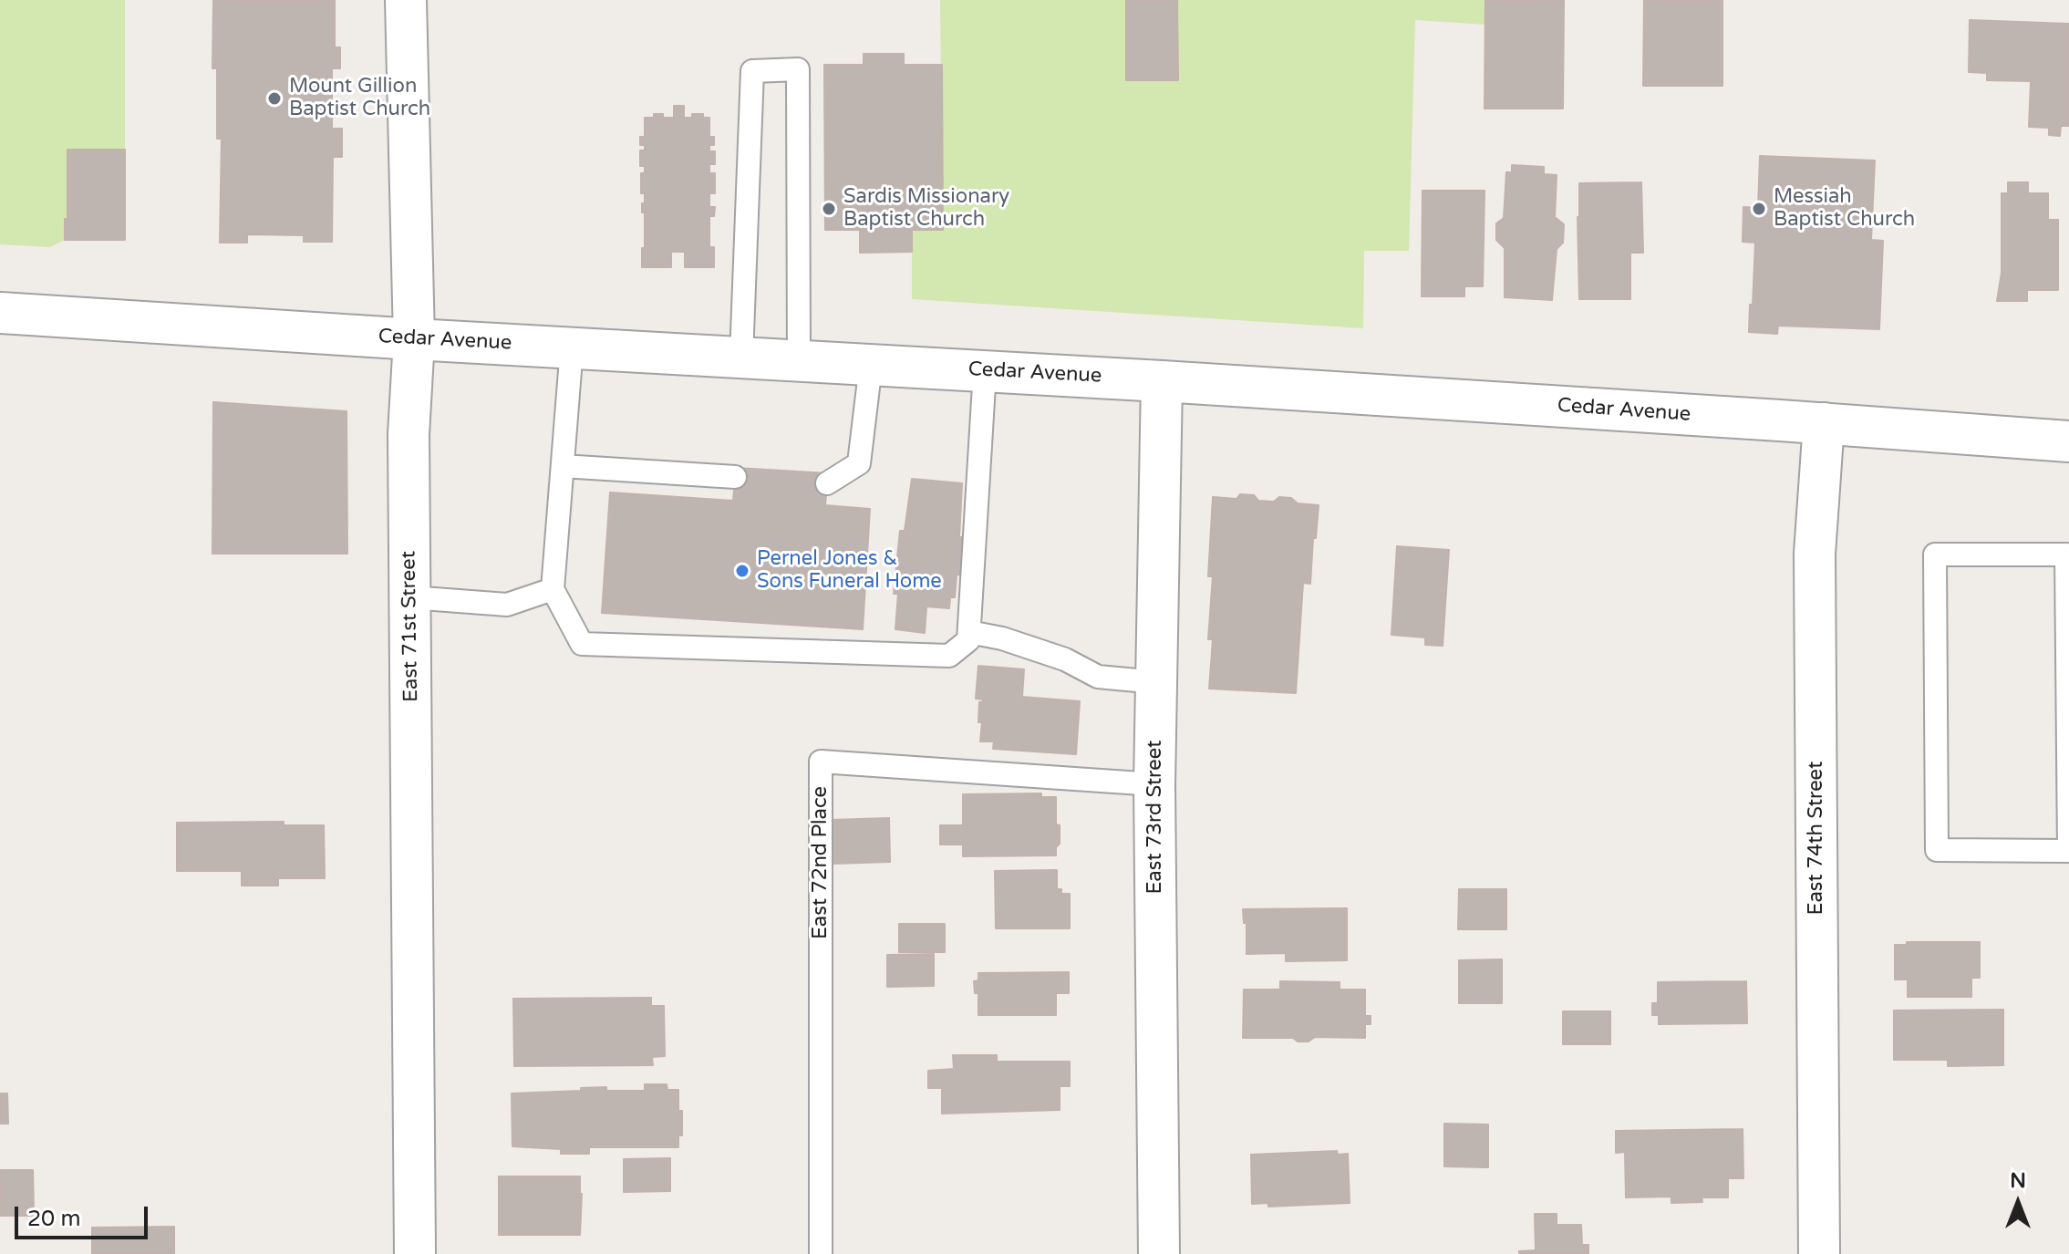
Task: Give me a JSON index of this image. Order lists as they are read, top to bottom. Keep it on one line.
{"streets":{"street":["Cedar Avenue","East 71st Street","East 73rd Street","East 74th Street"],"lane":["East 72nd Place"]},"crossings":[["Cedar Avenue","East 71st Street"],["Cedar Avenue","East 73rd Street"],["Cedar Avenue","East 74th Street"],["East 73rd Street","East 72nd Place"]],"places":["Mount Gillion Baptist Church","Sardis Missionary Baptist Church","Messiah Baptist Church","Pernel Jones & Sons Funeral Home"],"scale_bar":"20 m","north":"top"}
